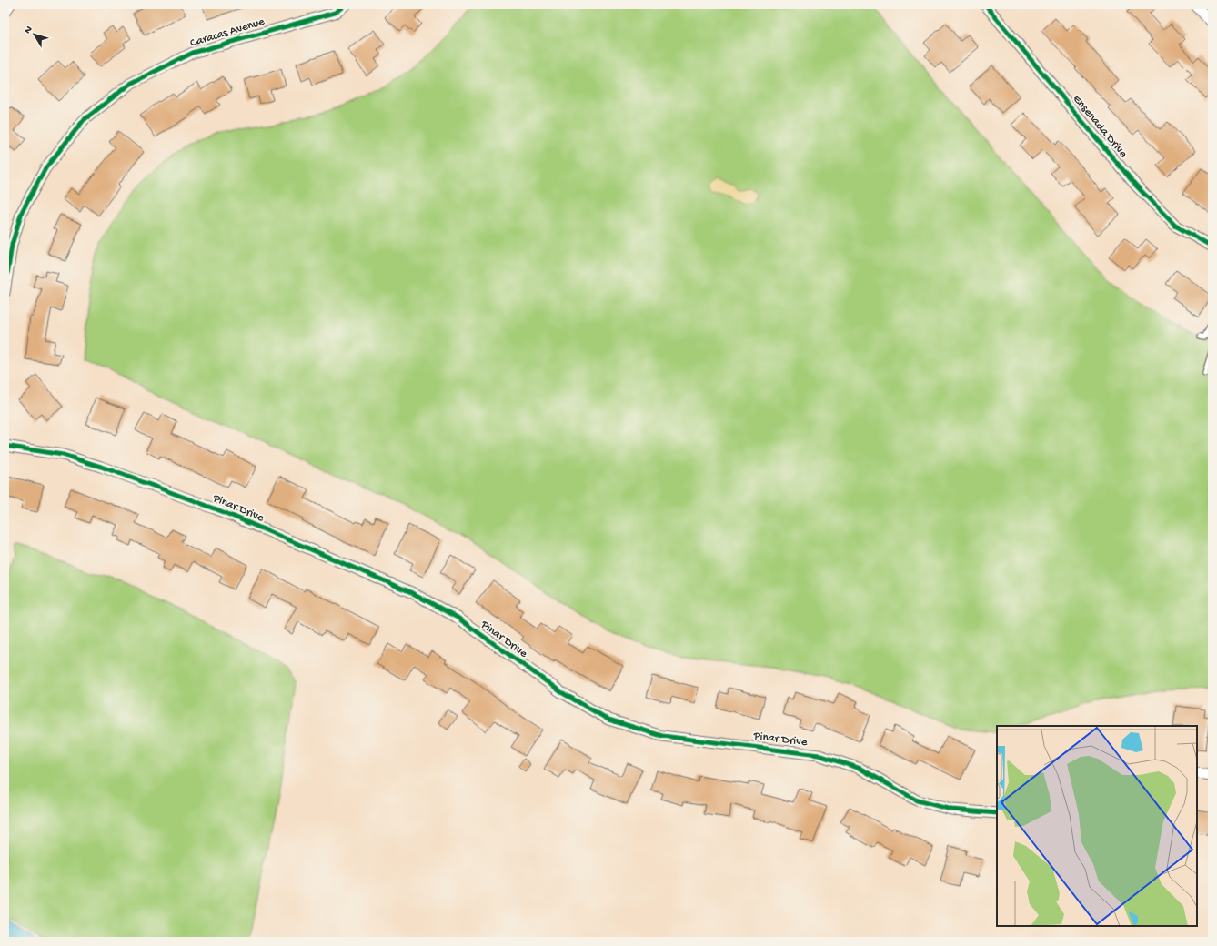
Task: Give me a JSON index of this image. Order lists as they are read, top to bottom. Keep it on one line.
{"streets":{"street":["Caracas Avenue","Ensenada Drive","Pinar Drive"]},"north":"top left"}
